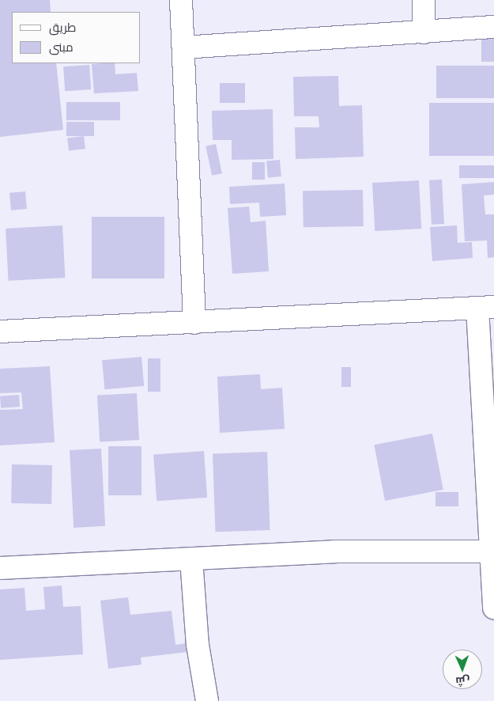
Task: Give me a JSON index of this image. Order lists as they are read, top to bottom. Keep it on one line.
{"legend":["طريق","مبنى"],"north":"bottom"}
